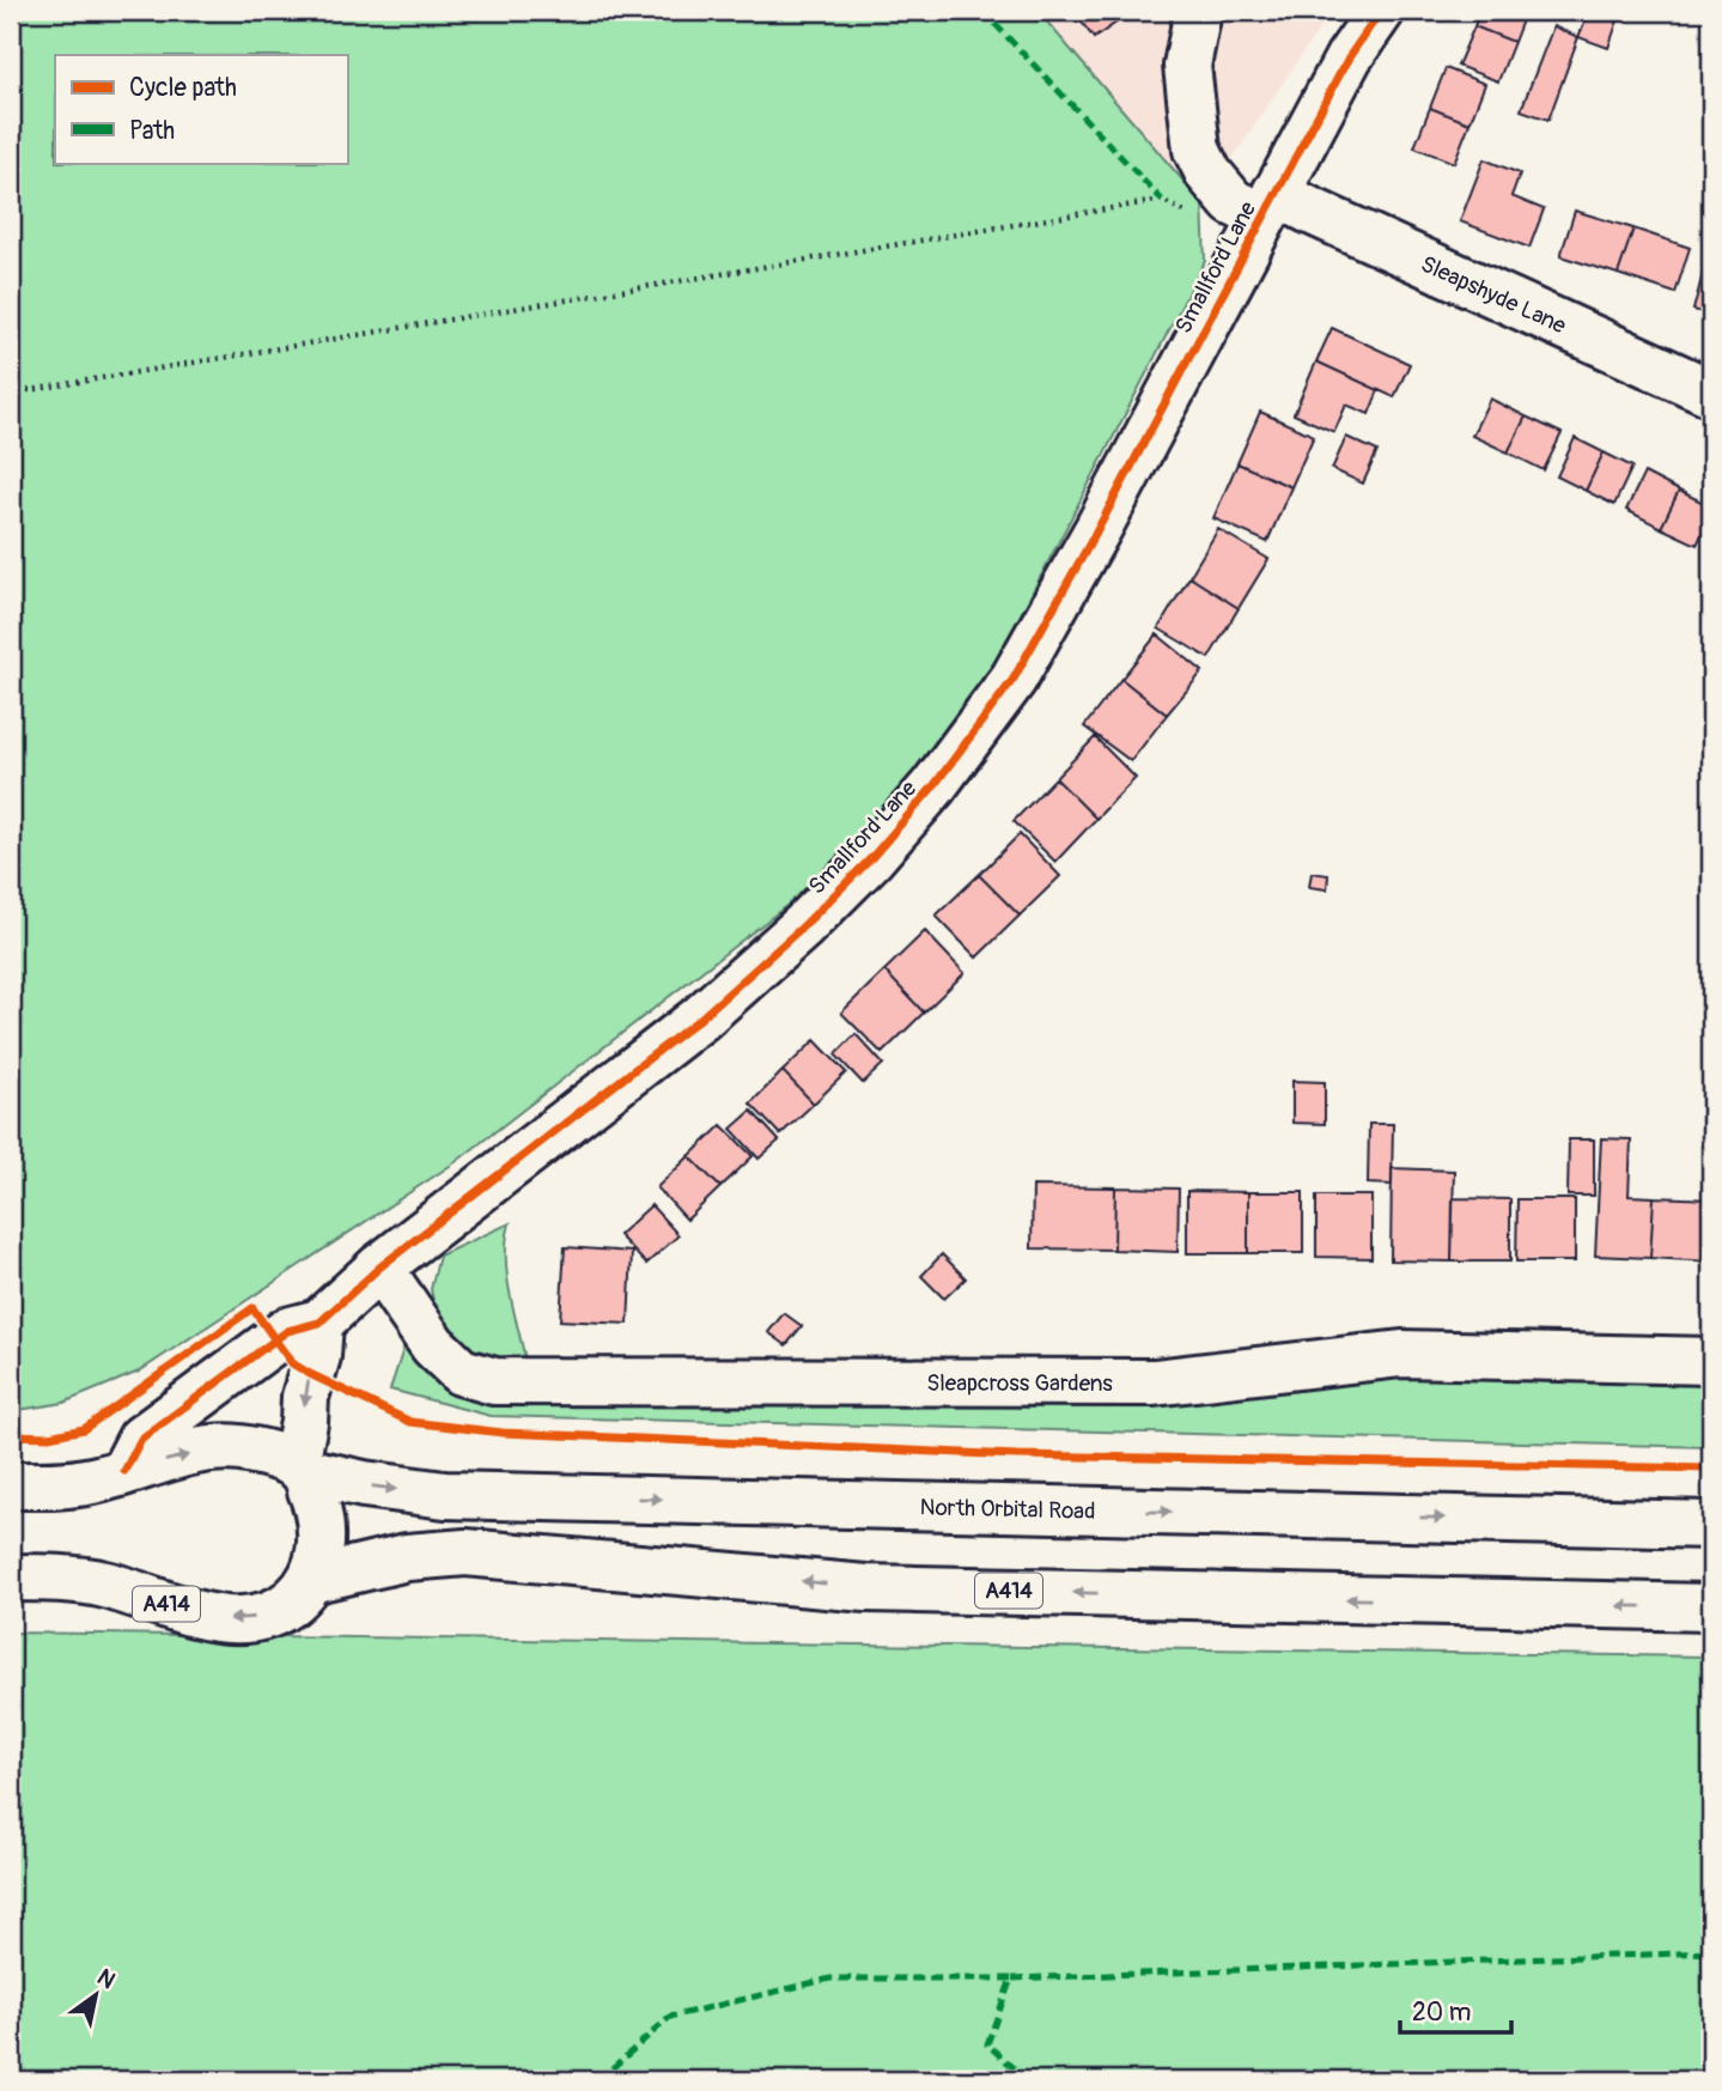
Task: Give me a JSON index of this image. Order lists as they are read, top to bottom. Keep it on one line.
{"streets":{"main road":["Smallford Lane","Sleapshyde Lane","Sleapcross Gardens","North Orbital Road","A414"]},"crossings":[["Smallford Lane","Sleapshyde Lane"],["Smallford Lane","Sleapcross Gardens"],["Smallford Lane","North Orbital Road"]],"legend":["Cycle path","Path"],"scale_bar":"20 m","north":"top right"}
